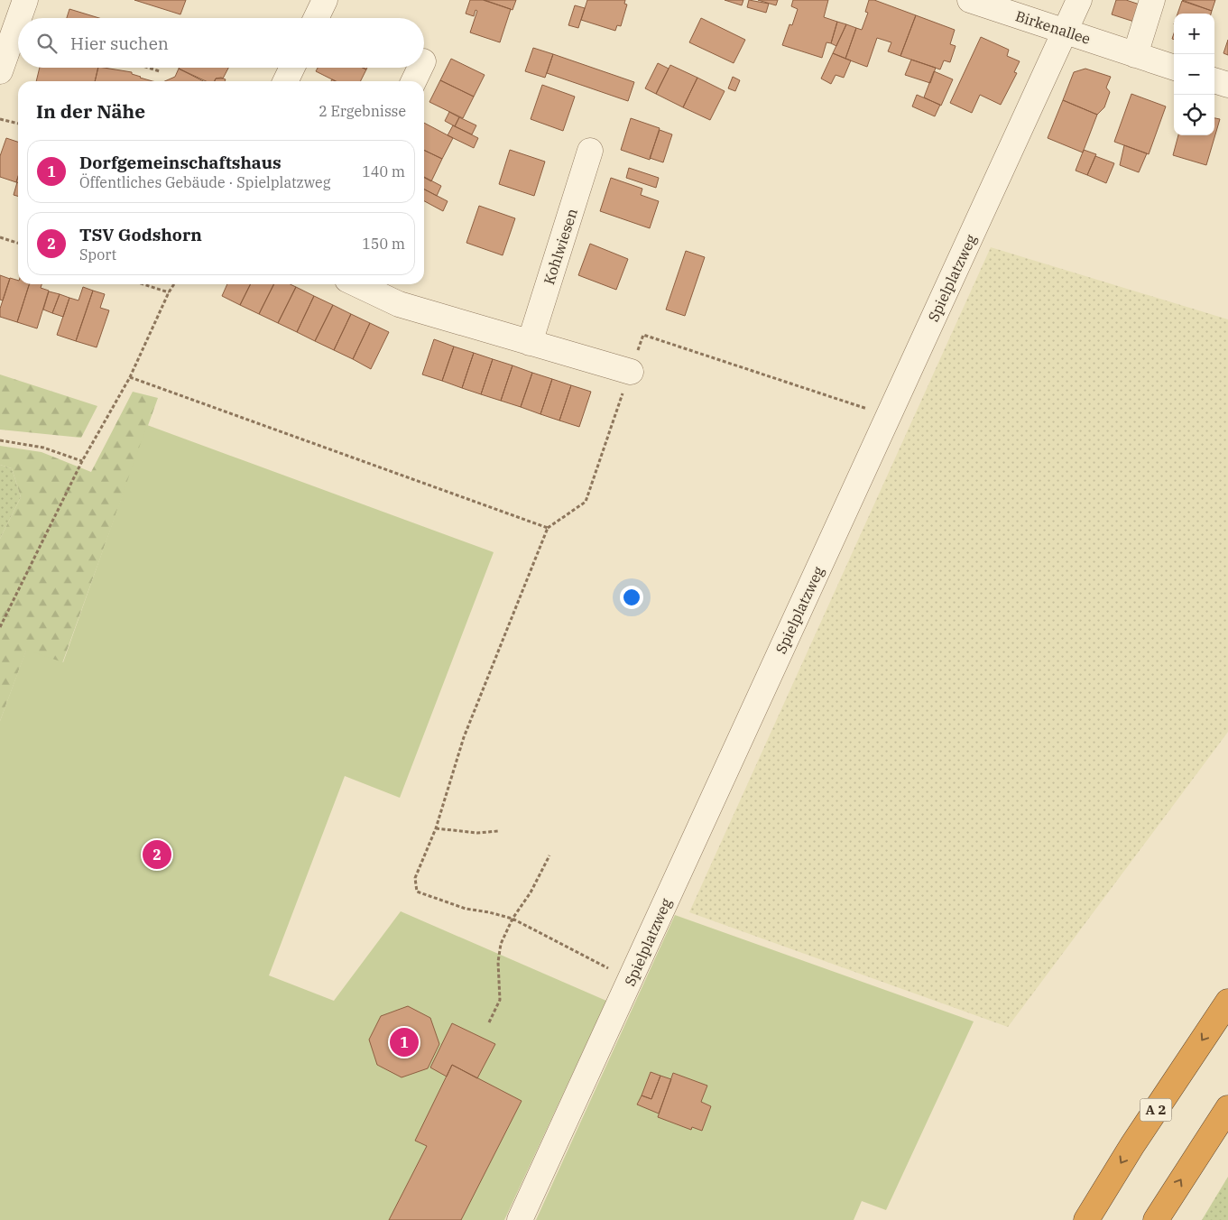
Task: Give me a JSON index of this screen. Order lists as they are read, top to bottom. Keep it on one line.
{"streets":{"highway":["A 2"],"street":["Birkenallee","Kohlwiesen","Spielplatzweg"]},"crossings":[["Birkenallee","Spielplatzweg"]],"page":{"map_buttons":["+","−"],"search":"Hier suchen","heading":["In der Nähe","2 Ergebnisse"],"list":[{"mark":"1","name":"Dorfgemeinschaftshaus","note":"Öffentliches Gebäude · Spielplatzweg","value":"140 m"},{"mark":"2","name":"TSV Godshorn","note":"Sport","value":"150 m"}],"pins":["2","1"]}}
